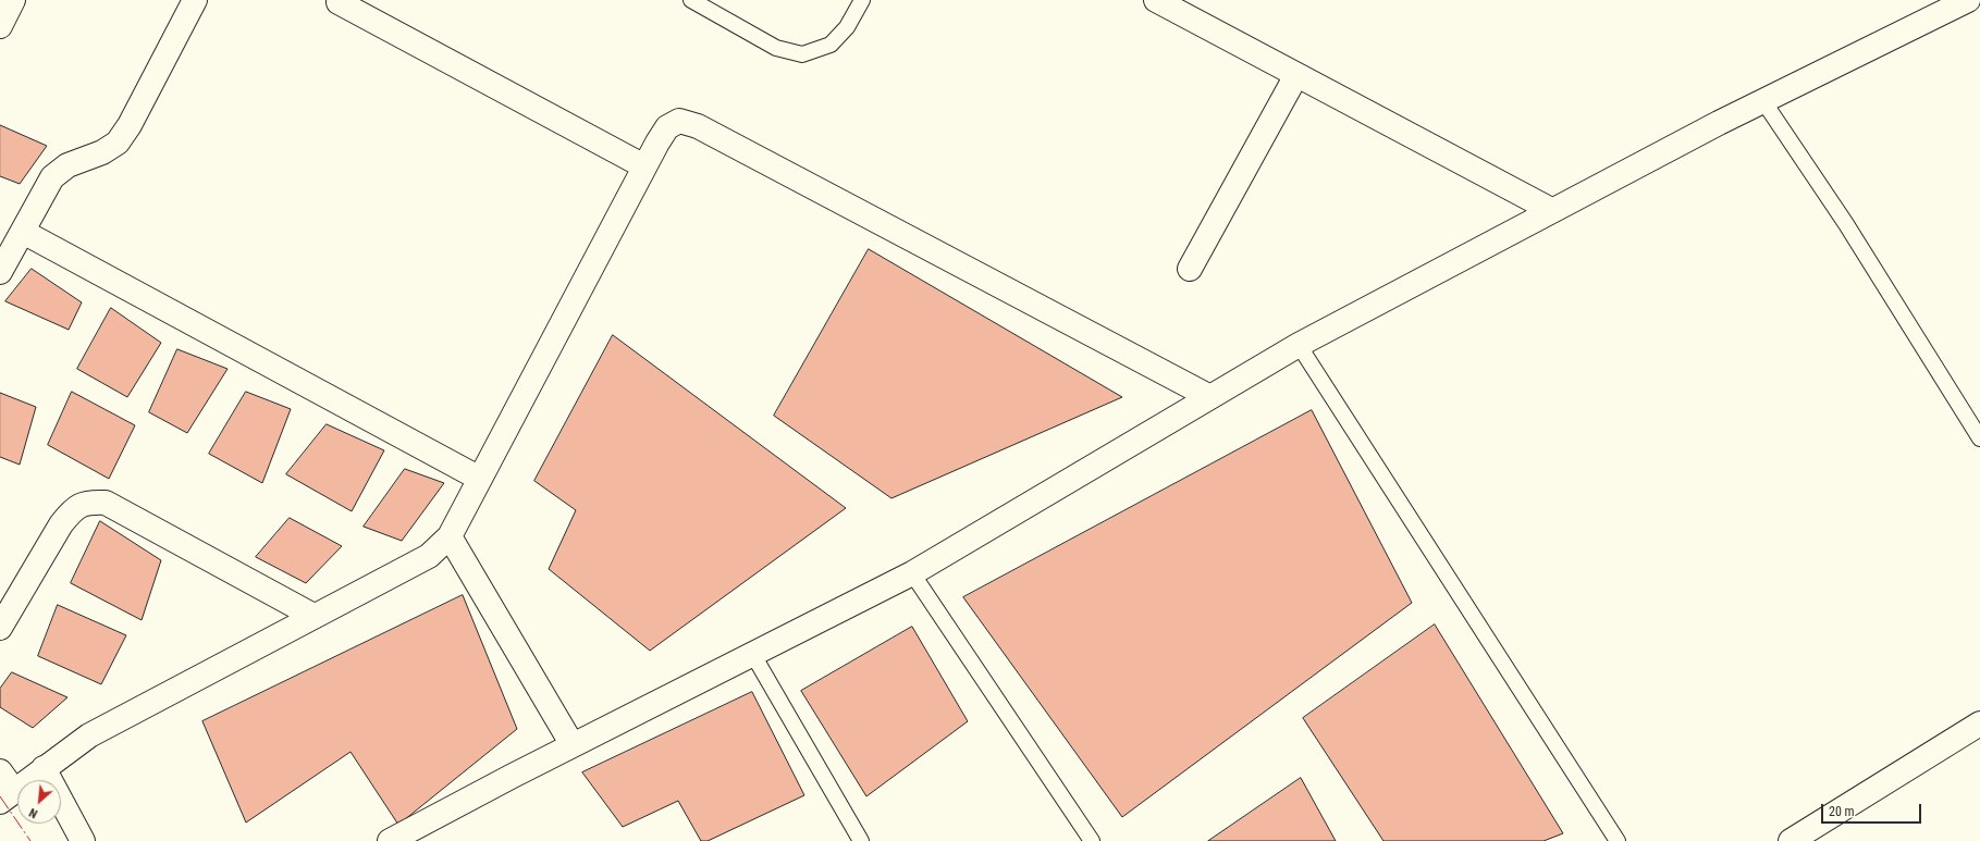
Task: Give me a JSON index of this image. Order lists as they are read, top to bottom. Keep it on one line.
{"scale_bar":"20 m","north":"bottom left"}
